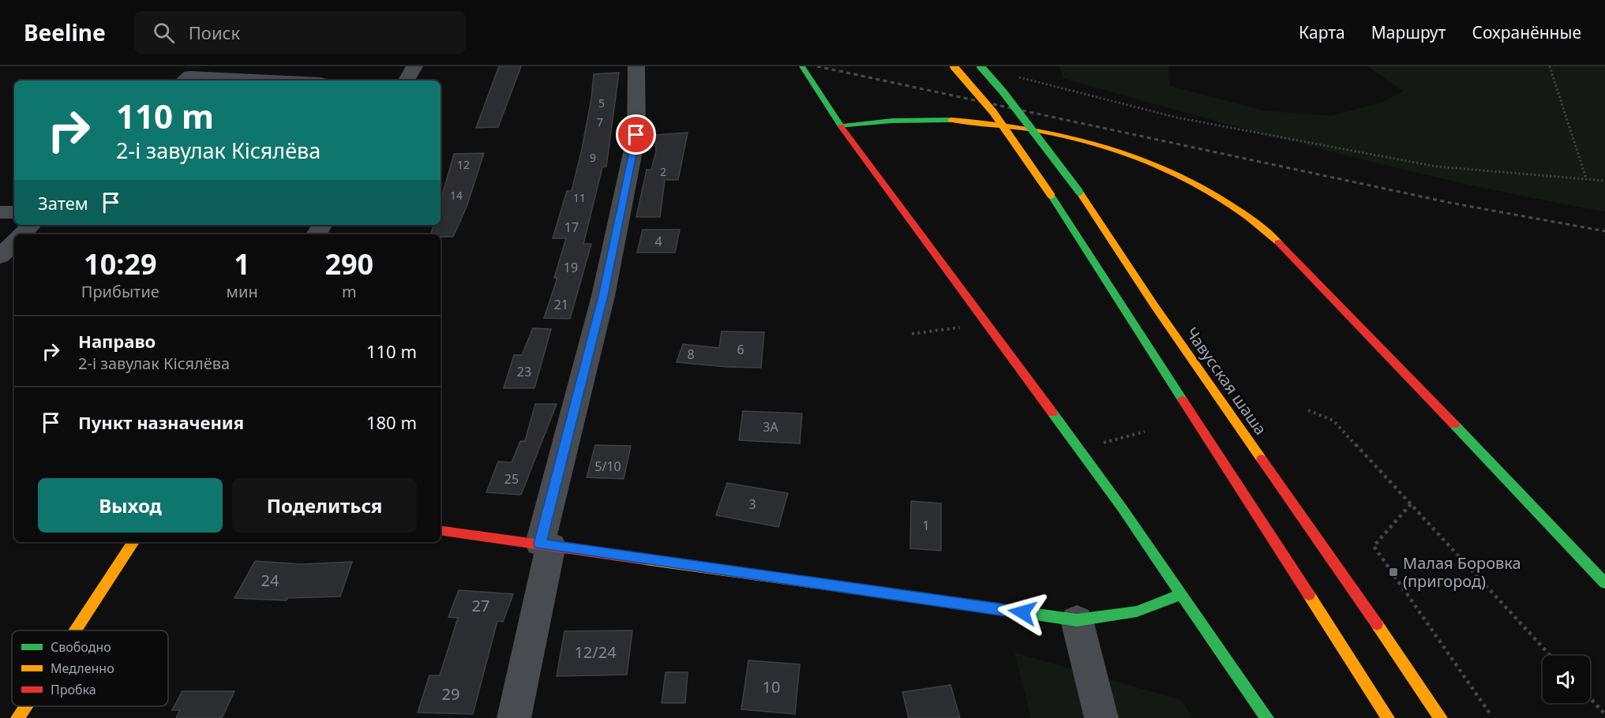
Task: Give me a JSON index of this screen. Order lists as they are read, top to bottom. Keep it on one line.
{"streets":{"main road":["Чавусская шаша"]},"places":{"transit":["Малая Боровка (пригород)"]},"house_numbers":["5","7","9","12","2","14","11","17","4","19","21","6","8","23","3А","5/10","25","3","1","24","27","12/24","10","29"],"legend":["Свободно","Медленно","Пробка"],"page":{"header":"Beeline","search":"Поиск","nav":["Карта","Маршрут","Сохранённые"],"turn":["110 m","2-і завулак Кісялёва"],"then":"Затем","eta":["10:29","Прибытие","1","мин","290","m"],"list":[{"name":"Направо","note":"2-і завулак Кісялёва","value":"110 m"},{"name":"Пункт назначения","value":"180 m"}],"buttons":["Выход","Поделиться"]}}
